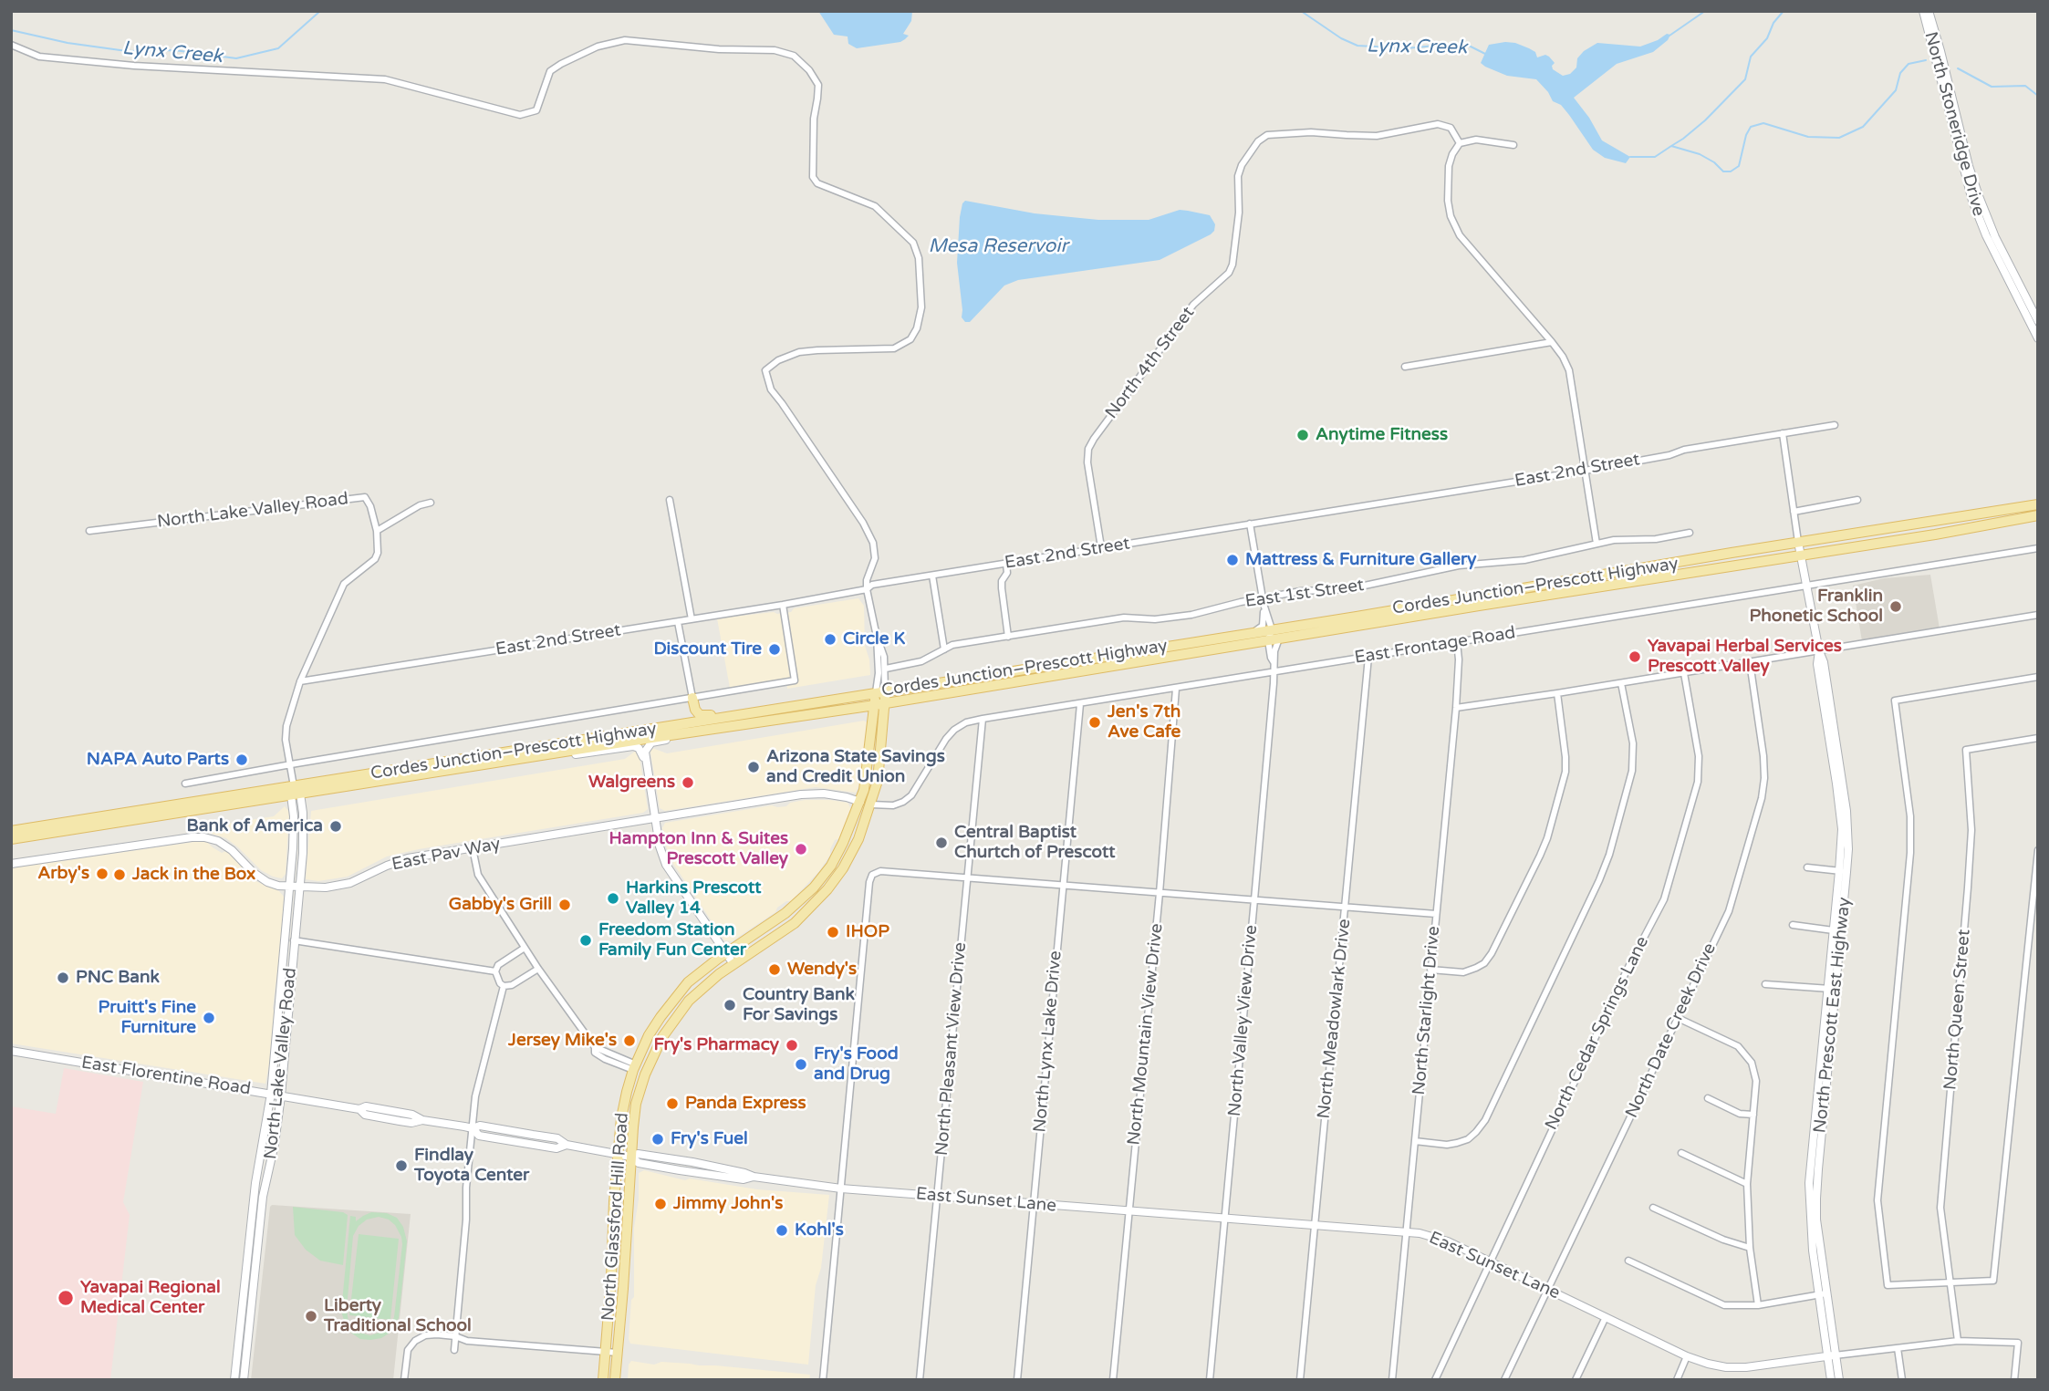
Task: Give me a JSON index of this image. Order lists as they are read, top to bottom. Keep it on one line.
{"streets":{"main road":["Cordes Junction–Prescott Highway","North Glassford Hill Road"],"street":["North Stoneridge Drive","North 4th Street","East 2nd Street","North Lake Valley Road","East 1st Street","East Frontage Road","East Pav Way","North Queen Street","North Starlight Drive","North Prescott East Highway","North Meadowlark Drive","North Valley View Drive","North Date Creek Drive","North Cedar Springs Lane","North Mountain View Drive","North Lynx Lake Drive","North Pleasant View Drive","East Florentine Road","East Sunset Lane"]},"crossings":[["North 4th Street","East 2nd Street"],["East 2nd Street","North Lake Valley Road"],["East 2nd Street","North Prescott East Highway"],["North Lake Valley Road","Cordes Junction–Prescott Highway"],["North Lake Valley Road","East Pav Way"],["North Lake Valley Road","East Florentine Road"],["Cordes Junction–Prescott Highway","North Prescott East Highway"],["Cordes Junction–Prescott Highway","North Valley View Drive"],["Cordes Junction–Prescott Highway","North Glassford Hill Road"],["East Frontage Road","North Starlight Drive"],["East Frontage Road","North Prescott East Highway"],["East Frontage Road","North Meadowlark Drive"],["East Frontage Road","North Valley View Drive"],["East Frontage Road","North Mountain View Drive"],["East Frontage Road","North Lynx Lake Drive"],["East Frontage Road","North Pleasant View Drive"],["East Frontage Road","North Glassford Hill Road"],["East Pav Way","North Glassford Hill Road"],["North Queen Street","East Sunset Lane"],["North Starlight Drive","East Sunset Lane"],["North Prescott East Highway","East Sunset Lane"],["North Meadowlark Drive","East Sunset Lane"],["North Valley View Drive","East Sunset Lane"],["North Date Creek Drive","East Sunset Lane"],["North Cedar Springs Lane","East Sunset Lane"],["North Mountain View Drive","East Sunset Lane"],["North Lynx Lake Drive","East Sunset Lane"],["North Pleasant View Drive","East Sunset Lane"],["East Florentine Road","East Sunset Lane"],["East Florentine Road","North Glassford Hill Road"]],"water":["Lynx Creek","Mesa Reservoir"],"places":["Anytime Fitness","Mattress & Furniture Gallery","Franklin Phonetic School","Circle K","Discount Tire","Yavapai Herbal Services Prescott Valley","Jen's 7th Ave Cafe","NAPA Auto Parts","Arizona State Savings and Credit Union","Walgreens","Bank of America","Central Baptist Churtch of Prescott","Hampton Inn & Suites Prescott Valley","Arby's","Jack in the Box","Harkins Prescott Valley 14","Gabby's Grill","IHOP","Freedom Station Family Fun Center","Wendy's","PNC Bank","Country Bank For Savings","Pruitt's Fine Furniture","Jersey Mike's","Fry's Pharmacy","Fry's Food and Drug","Panda Express","Fry's Fuel","Findlay Toyota Center","Jimmy John's","Kohl's","Yavapai Regional Medical Center","Liberty Traditional School"]}
